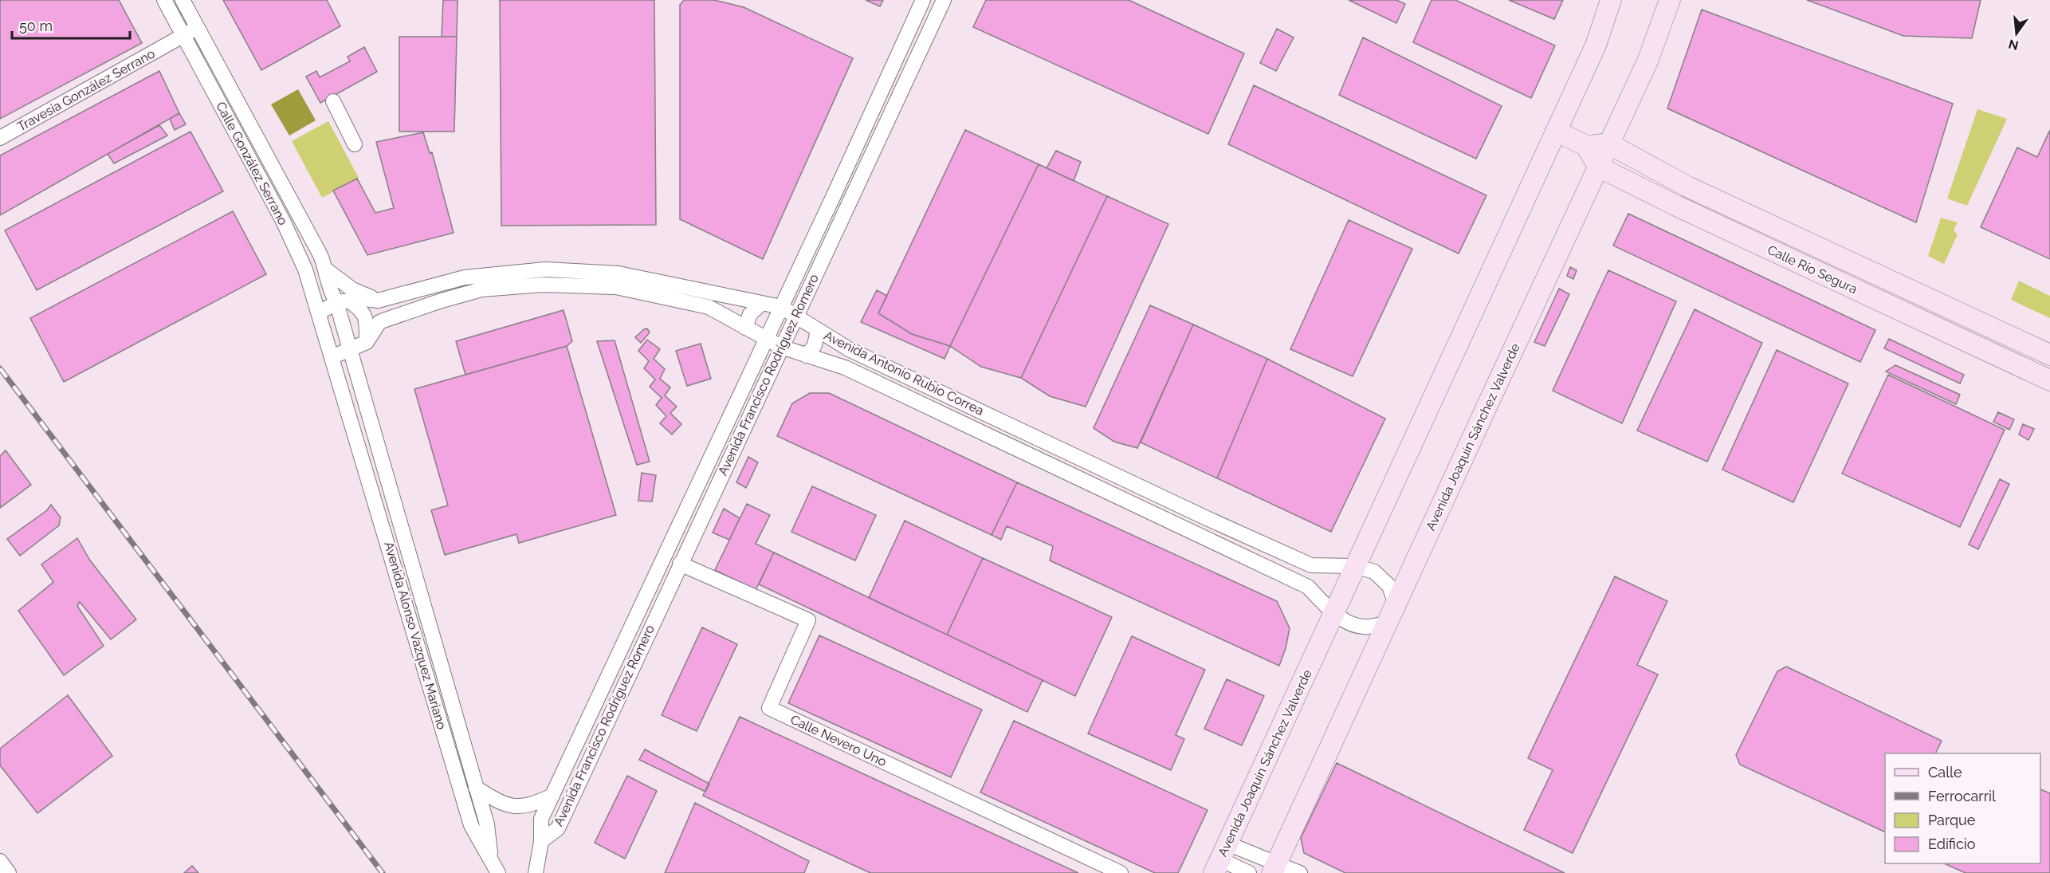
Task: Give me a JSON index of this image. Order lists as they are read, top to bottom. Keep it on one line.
{"streets":{"main road":["Calle Río Segura","Avenida Joaquín Sánchez Valverde"],"street":["Travesía González Serrano","Calle González Serrano","Avenida Antonio Rubio Correa","Avenida Francisco Rodríguez Romero","Avenida Alonso Vazquez Mariano","Calle Nevero Uno"]},"crossings":[["Travesía González Serrano","Calle González Serrano"],["Calle González Serrano","Avenida Antonio Rubio Correa"],["Calle González Serrano","Avenida Alonso Vazquez Mariano"],["Calle Río Segura","Avenida Joaquín Sánchez Valverde"],["Avenida Antonio Rubio Correa","Avenida Francisco Rodríguez Romero"],["Avenida Antonio Rubio Correa","Avenida Joaquín Sánchez Valverde"],["Avenida Antonio Rubio Correa","Avenida Alonso Vazquez Mariano"],["Avenida Francisco Rodríguez Romero","Calle Nevero Uno"]],"legend":["Calle","Ferrocarril","Parque","Edificio"],"scale_bar":"50 m","north":"bottom"}
